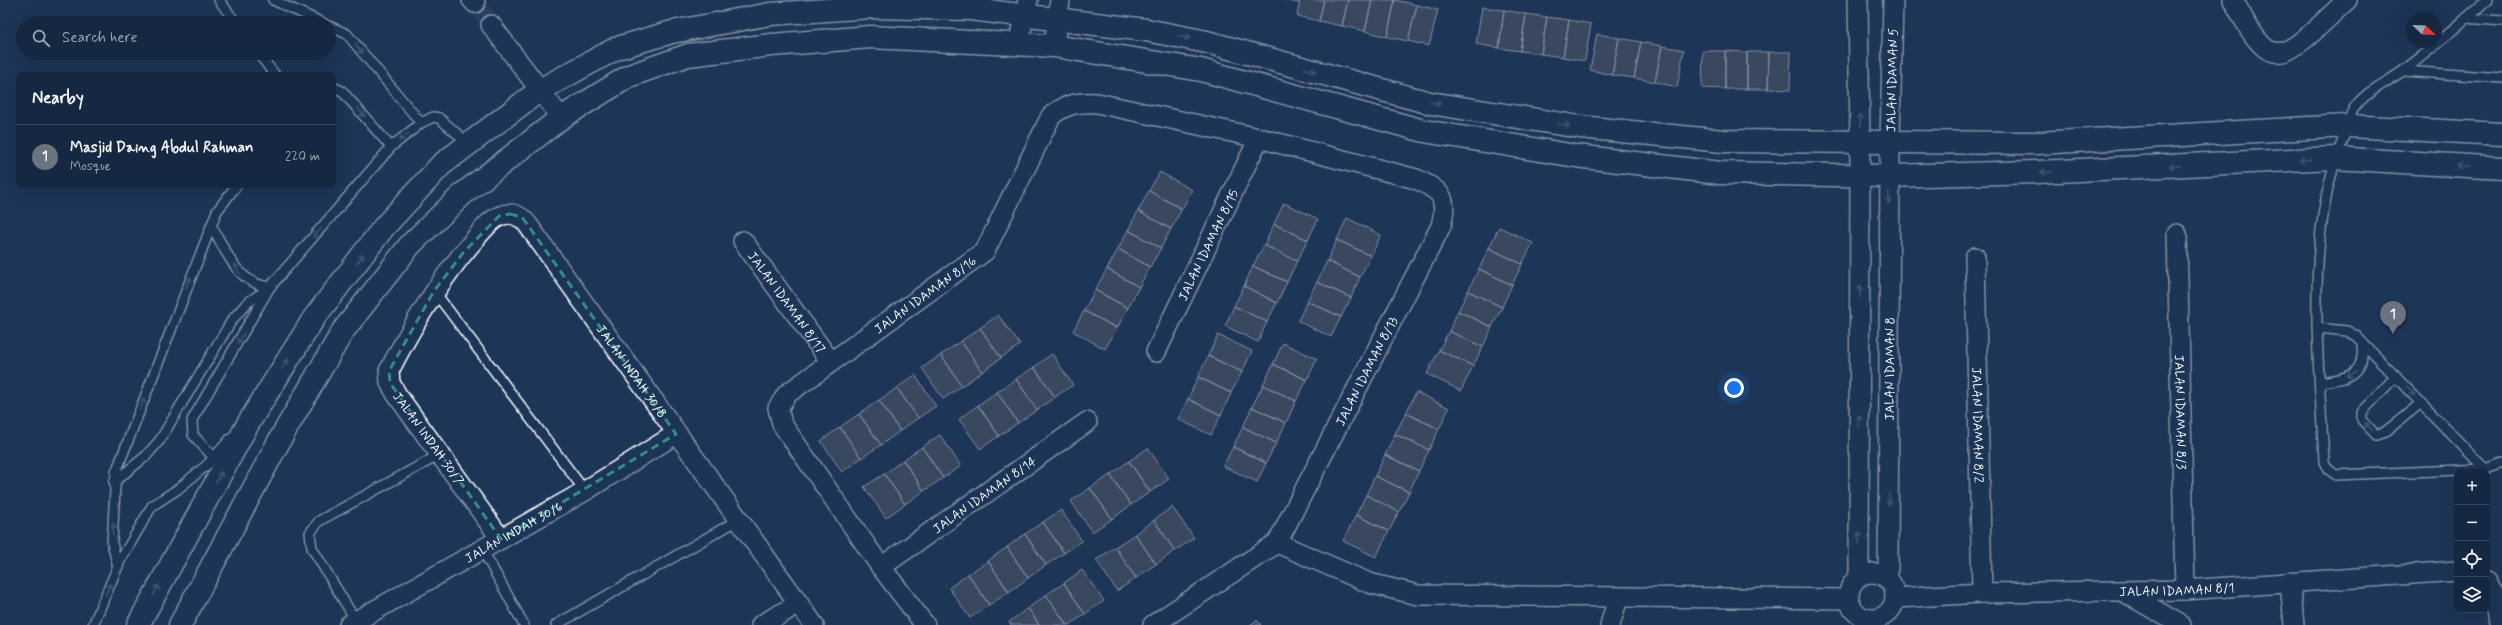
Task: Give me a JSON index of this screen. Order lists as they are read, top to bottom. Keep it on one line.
{"streets":{"street":["JALAN IDAMAN 5","JALAN IDAMAN 8/15","JALAN IDAMAN 8/16","JALAN IDAMAN 8/17","JALAN IDAMAN 8","JALAN IDAMAN 8/13","JALAN INDAH 30/8","JALAN IDAMAN 8/3","JALAN IDAMAN 8/2","JALAN INDAH 30/7","JALAN IDAMAN 8/14","JALAN INDAH 30/6","JALAN IDAMAN 8/1"]},"crossings":[["JALAN IDAMAN 5","JALAN IDAMAN 8"],["JALAN IDAMAN 8/15","JALAN IDAMAN 8/16"],["JALAN IDAMAN 8/15","JALAN IDAMAN 8/13"],["JALAN IDAMAN 8/16","JALAN IDAMAN 8/17"],["JALAN IDAMAN 8/16","JALAN IDAMAN 8/13"],["JALAN IDAMAN 8/16","JALAN IDAMAN 8/14"],["JALAN IDAMAN 8","JALAN IDAMAN 8/1"],["JALAN INDAH 30/8","JALAN INDAH 30/7"],["JALAN INDAH 30/8","JALAN INDAH 30/6"],["JALAN IDAMAN 8/3","JALAN IDAMAN 8/1"],["JALAN IDAMAN 8/2","JALAN IDAMAN 8/1"],["JALAN INDAH 30/7","JALAN INDAH 30/6"]],"north":"bottom right","page":{"search":"Search here","heading":"Nearby","list":[{"mark":"1","name":"Masjid Daing Abdul Rahman","note":"Mosque","value":"220 m"}],"pins":"1","map_buttons":["+","−"]}}
